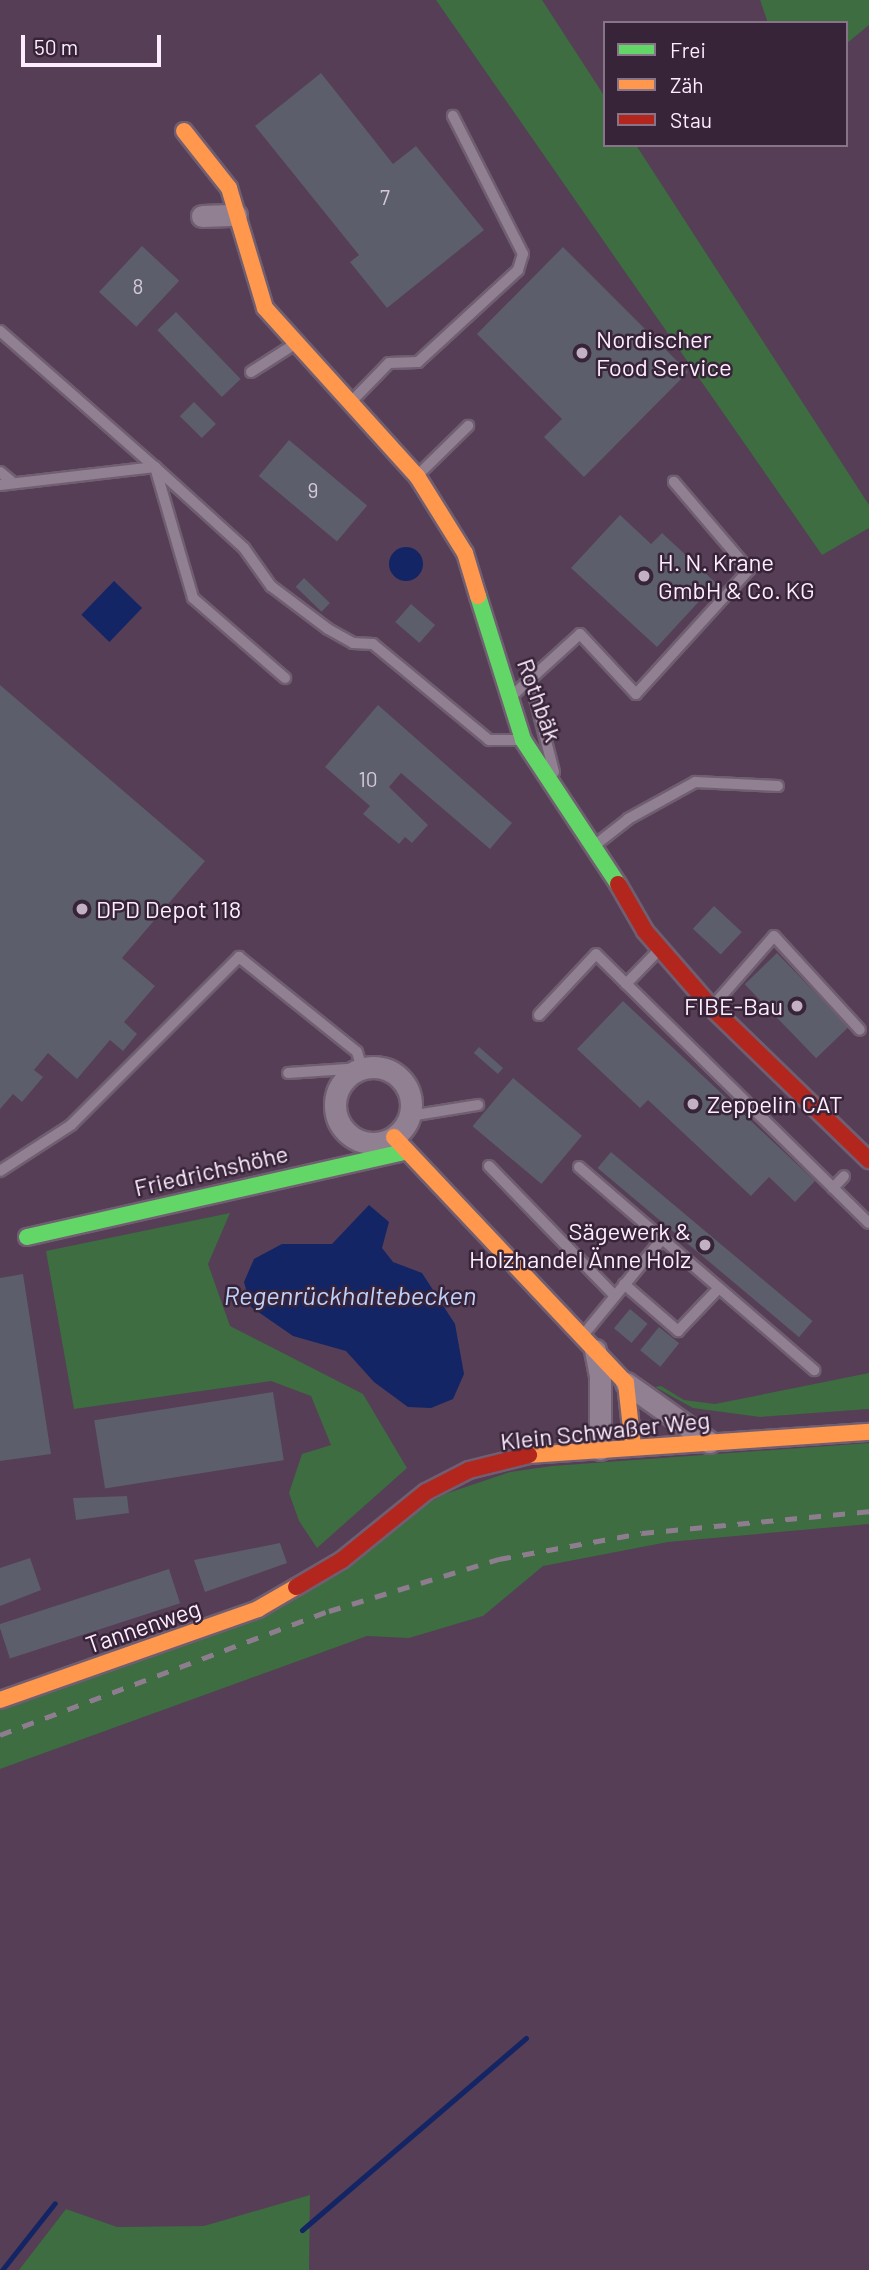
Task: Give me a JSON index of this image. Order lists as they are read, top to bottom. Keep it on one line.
{"streets":{"street":["Rothbäk","Friedrichshöhe","Klein Schwaßer Weg","Tannenweg"]},"crossings":[["Klein Schwaßer Weg","Tannenweg"]],"water":["Regenrückhaltebecken"],"places":["Nordischer Food Service","H. N. Krane GmbH & Co. KG","DPD Depot 118","FIBE-Bau","Zeppelin CAT","Sägewerk & Holzhandel Änne Holz"],"house_numbers":["7","8","9","10"],"legend":["Frei","Zäh","Stau"],"scale_bar":"50 m"}
